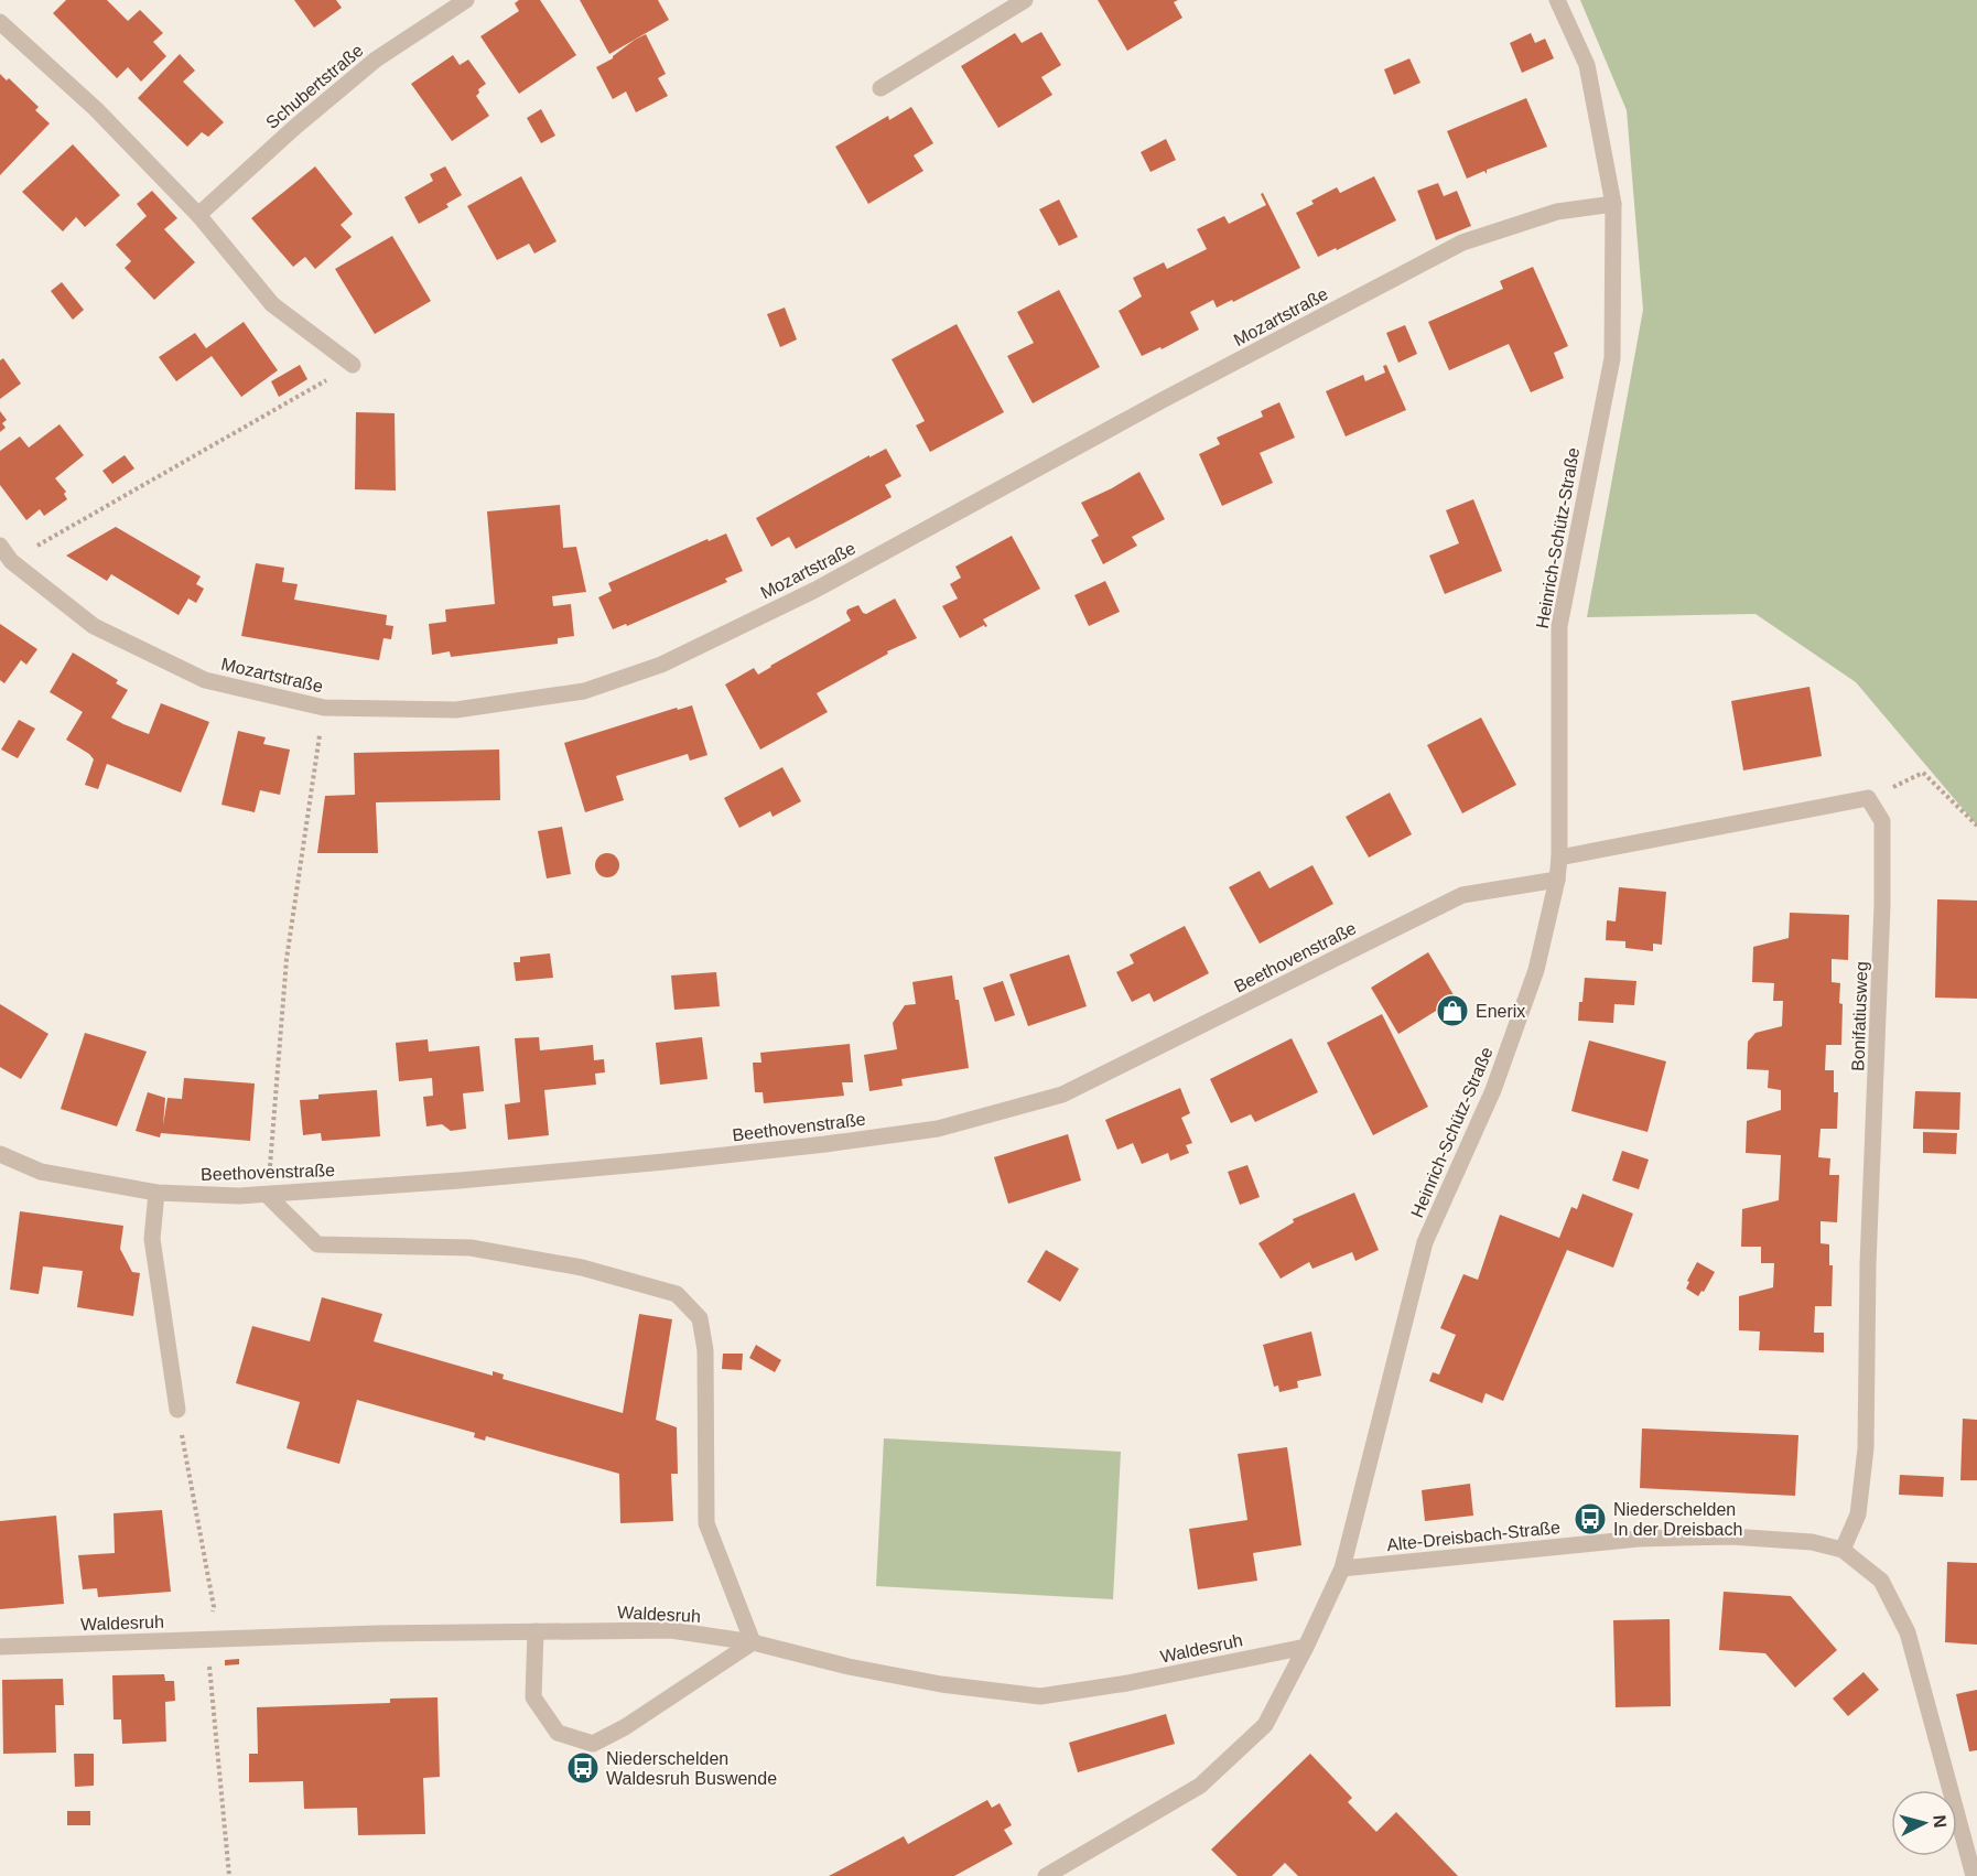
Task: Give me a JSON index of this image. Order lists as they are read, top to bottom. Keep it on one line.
{"streets":{"street":["Schubertstraße","Mozartstraße","Heinrich-Schütz-Straße","Beethovenstraße","Bonifatiusweg","Alte-Dreisbach-Straße","Waldesruh"]},"crossings":[["Mozartstraße","Heinrich-Schütz-Straße"],["Heinrich-Schütz-Straße","Beethovenstraße"],["Heinrich-Schütz-Straße","Bonifatiusweg"],["Heinrich-Schütz-Straße","Alte-Dreisbach-Straße"],["Heinrich-Schütz-Straße","Waldesruh"],["Bonifatiusweg","Alte-Dreisbach-Straße"]],"places":{"shop":["Enerix"],"bus stop":["Niederschelden In der Dreisbach","Niederschelden Waldesruh Buswende"]},"north":"right"}
